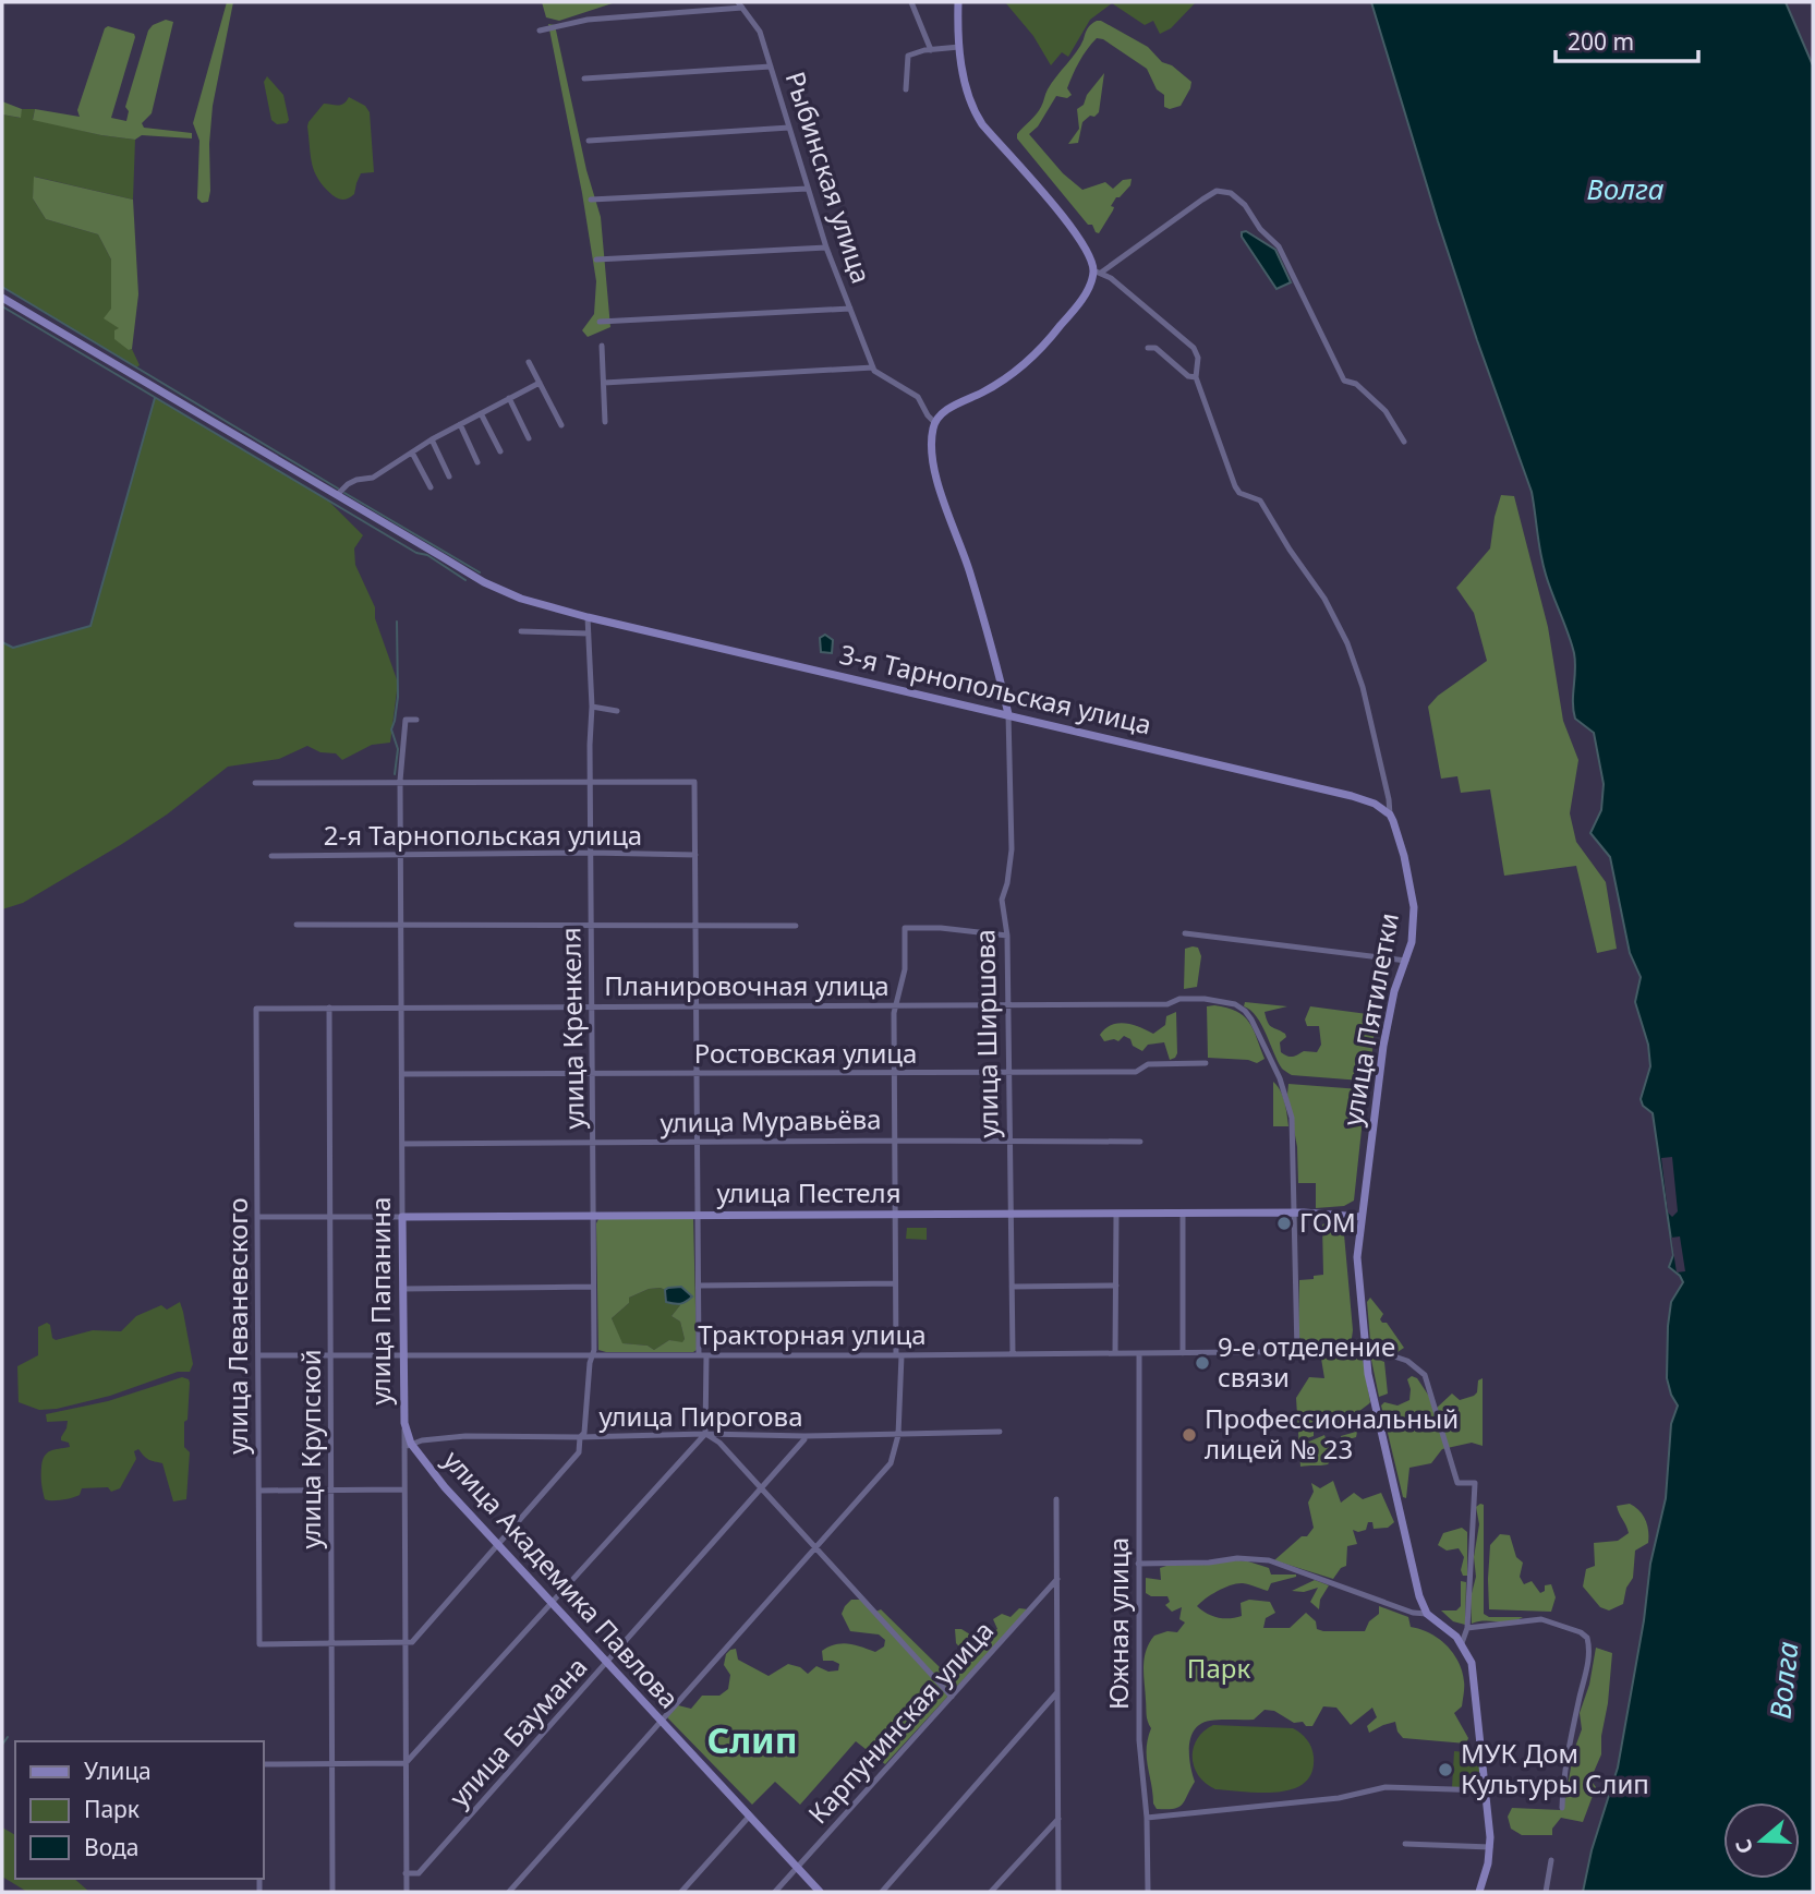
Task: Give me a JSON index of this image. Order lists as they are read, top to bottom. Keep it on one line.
{"streets":{"street":["Рыбинская улица","3-я Тарнопольская улица","2-я Тарнопольская улица","Планировочная улица","улица Пятилетки","улица Кренкеля","улица Ширшова","Ростовская улица","улица Муравьёва","улица Пестеля","улица Папанина","улица Леваневского","Тракторная улица","улица Пирогова","улица Крупской","улица Академика Павлова","Южная улица","Карпунинская улица","улица Баумана"]},"crossings":[["3-я Тарнопольская улица","улица Пятилетки"],["3-я Тарнопольская улица","улица Кренкеля"],["3-я Тарнопольская улица","улица Ширшова"],["2-я Тарнопольская улица","улица Кренкеля"],["2-я Тарнопольская улица","улица Папанина"],["Планировочная улица","улица Кренкеля"],["Планировочная улица","улица Ширшова"],["Планировочная улица","улица Пестеля"],["Планировочная улица","улица Папанина"],["Планировочная улица","улица Леваневского"],["Планировочная улица","улица Крупской"],["улица Пятилетки","улица Пестеля"],["улица Пятилетки","Тракторная улица"],["улица Кренкеля","Ростовская улица"],["улица Кренкеля","улица Муравьёва"],["улица Кренкеля","улица Пестеля"],["улица Кренкеля","Тракторная улица"],["улица Кренкеля","улица Пирогова"],["улица Кренкеля","улица Академика Павлова"],["улица Ширшова","Ростовская улица"],["улица Ширшова","улица Муравьёва"],["улица Ширшова","улица Пестеля"],["улица Ширшова","Тракторная улица"],["Ростовская улица","улица Папанина"],["улица Муравьёва","улица Папанина"],["улица Пестеля","улица Папанина"],["улица Пестеля","улица Леваневского"],["улица Пестеля","улица Крупской"],["улица Папанина","Тракторная улица"],["улица Папанина","улица Академика Павлова"],["улица Леваневского","Тракторная улица"],["улица Леваневского","улица Крупской"],["Тракторная улица","улица Крупской"],["Тракторная улица","Южная улица"],["улица Пирогова","улица Академика Павлова"],["улица Пирогова","улица Баумана"],["улица Академика Павлова","Карпунинская улица"],["улица Академика Павлова","улица Баумана"]],"districts":["Слип"],"water":["Волга"],"parks":["Парк"],"places":["ГОМ","9-е отделение связи","Профессиональный лицей № 23","МУК Дом Культуры Слип"],"legend":["Улица","Парк","Вода"],"scale_bar":"200 m","north":"left"}
